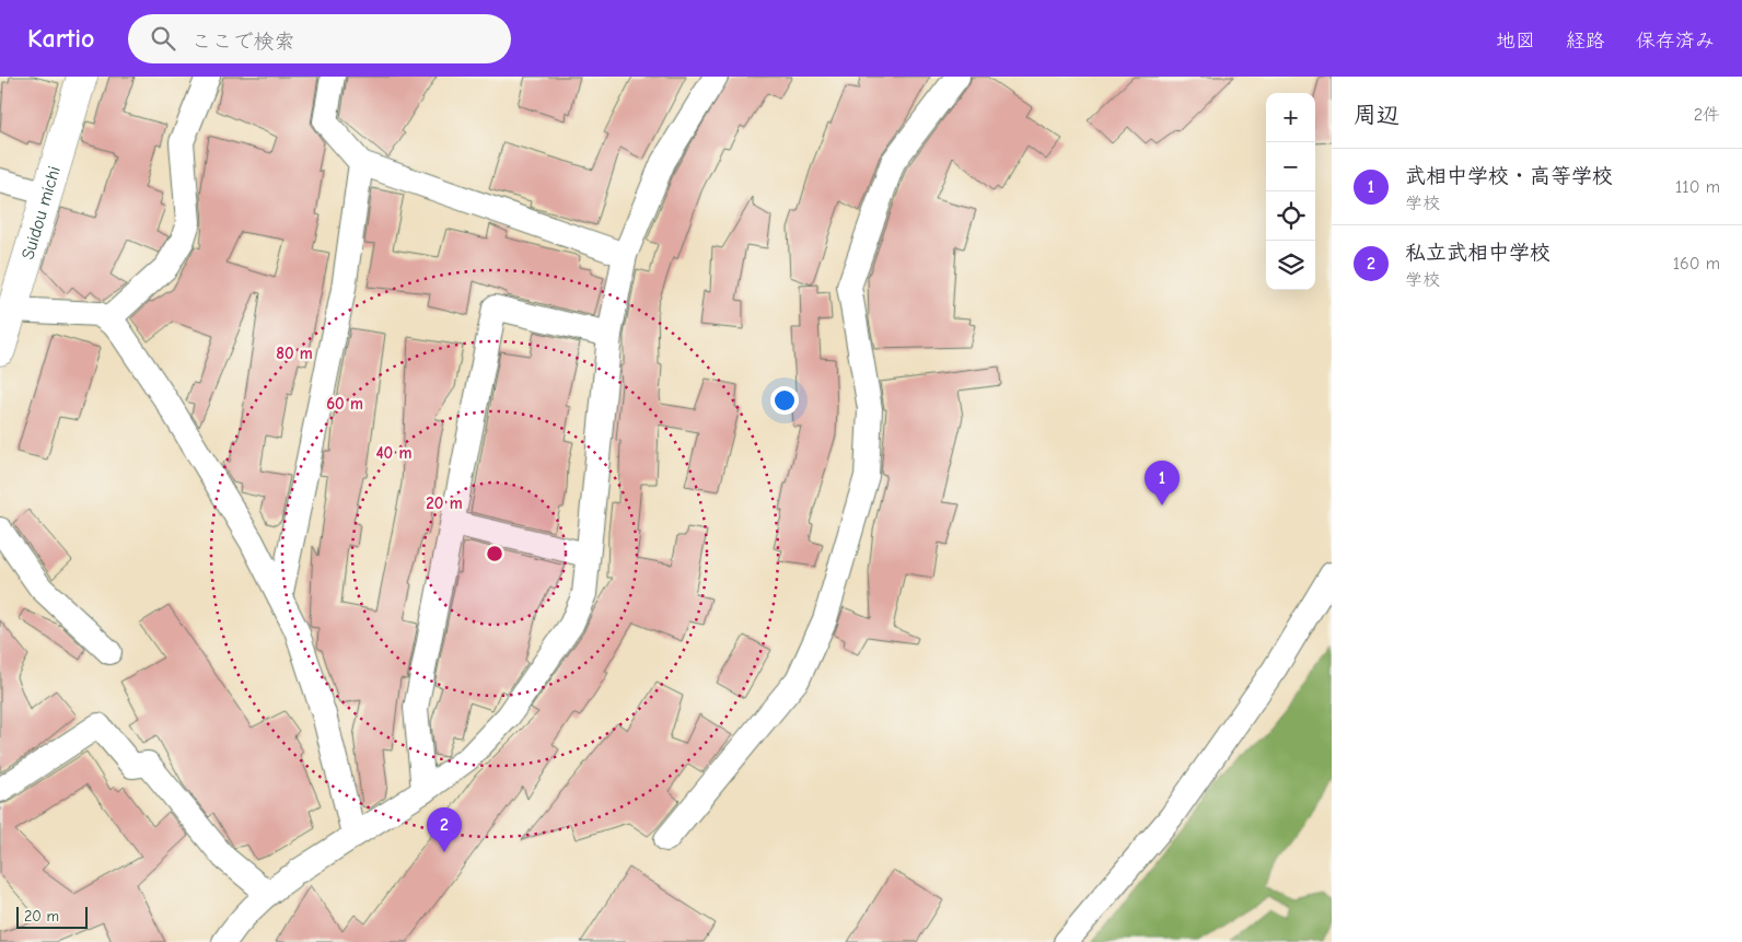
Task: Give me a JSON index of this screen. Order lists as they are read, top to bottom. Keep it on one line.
{"streets":{"main road":["Suidou michi"]},"scale_bar":"20 m","page":{"header":"Kartio","search":"ここで検索","nav":["地図","経路","保存済み"],"heading":["周辺","2件"],"map_buttons":["+","−"],"list":[{"mark":"1","name":"武相中学校・高等学校","note":"学校","value":"110 m"},{"mark":"2","name":"私立武相中学校","note":"学校","value":"160 m"}],"pins":["1","2"],"scale":"20 m"},"rings":["80 m","60 m","40 m","20 m"]}
